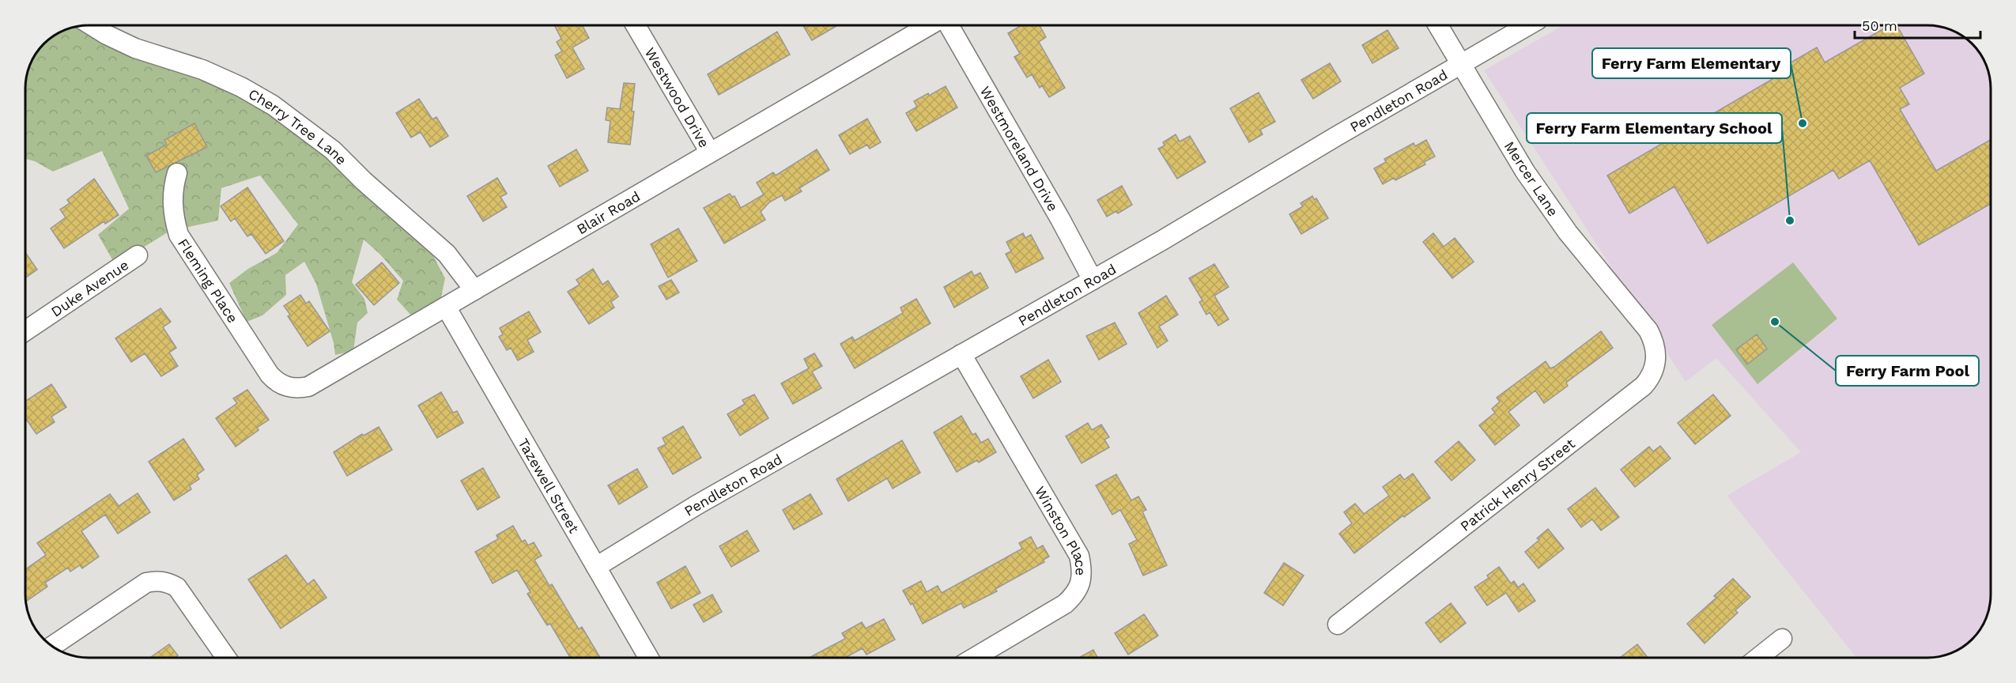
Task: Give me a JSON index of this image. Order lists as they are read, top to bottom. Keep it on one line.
{"streets":{"street":["Westwood Drive","Pendleton Road","Cherry Tree Lane","Westmoreland Drive","Mercer Lane","Blair Road","Fleming Place","Duke Avenue","Patrick Henry Street","Tazewell Street","Winston Place"]},"crossings":[["Westwood Drive","Blair Road"],["Pendleton Road","Westmoreland Drive"],["Pendleton Road","Mercer Lane"],["Pendleton Road","Tazewell Street"],["Pendleton Road","Winston Place"],["Cherry Tree Lane","Blair Road"],["Mercer Lane","Patrick Henry Street"],["Blair Road","Fleming Place"],["Blair Road","Tazewell Street"]],"places":["Ferry Farm Elementary","Ferry Farm Elementary School","Ferry Farm Pool"],"scale_bar":"50 m"}
